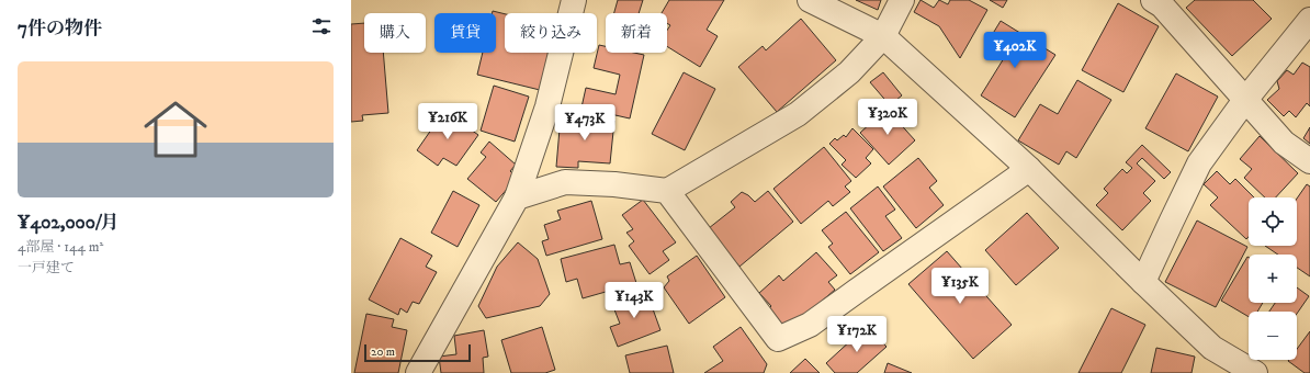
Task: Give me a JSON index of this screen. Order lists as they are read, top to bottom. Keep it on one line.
{"scale_bar":"20 m","page":{"heading":"7件の物件","chip":["購入","賃貸","絞り込み","新着"],"price":["¥402K","¥320K","¥216K","¥473K","¥135K","¥143K","¥172K"],"list":[{"name":"¥402,000/月","note":"4部屋 · 144 m² · 一戸建て"}],"map_buttons":["+","−"],"scale":"20 m"}}
